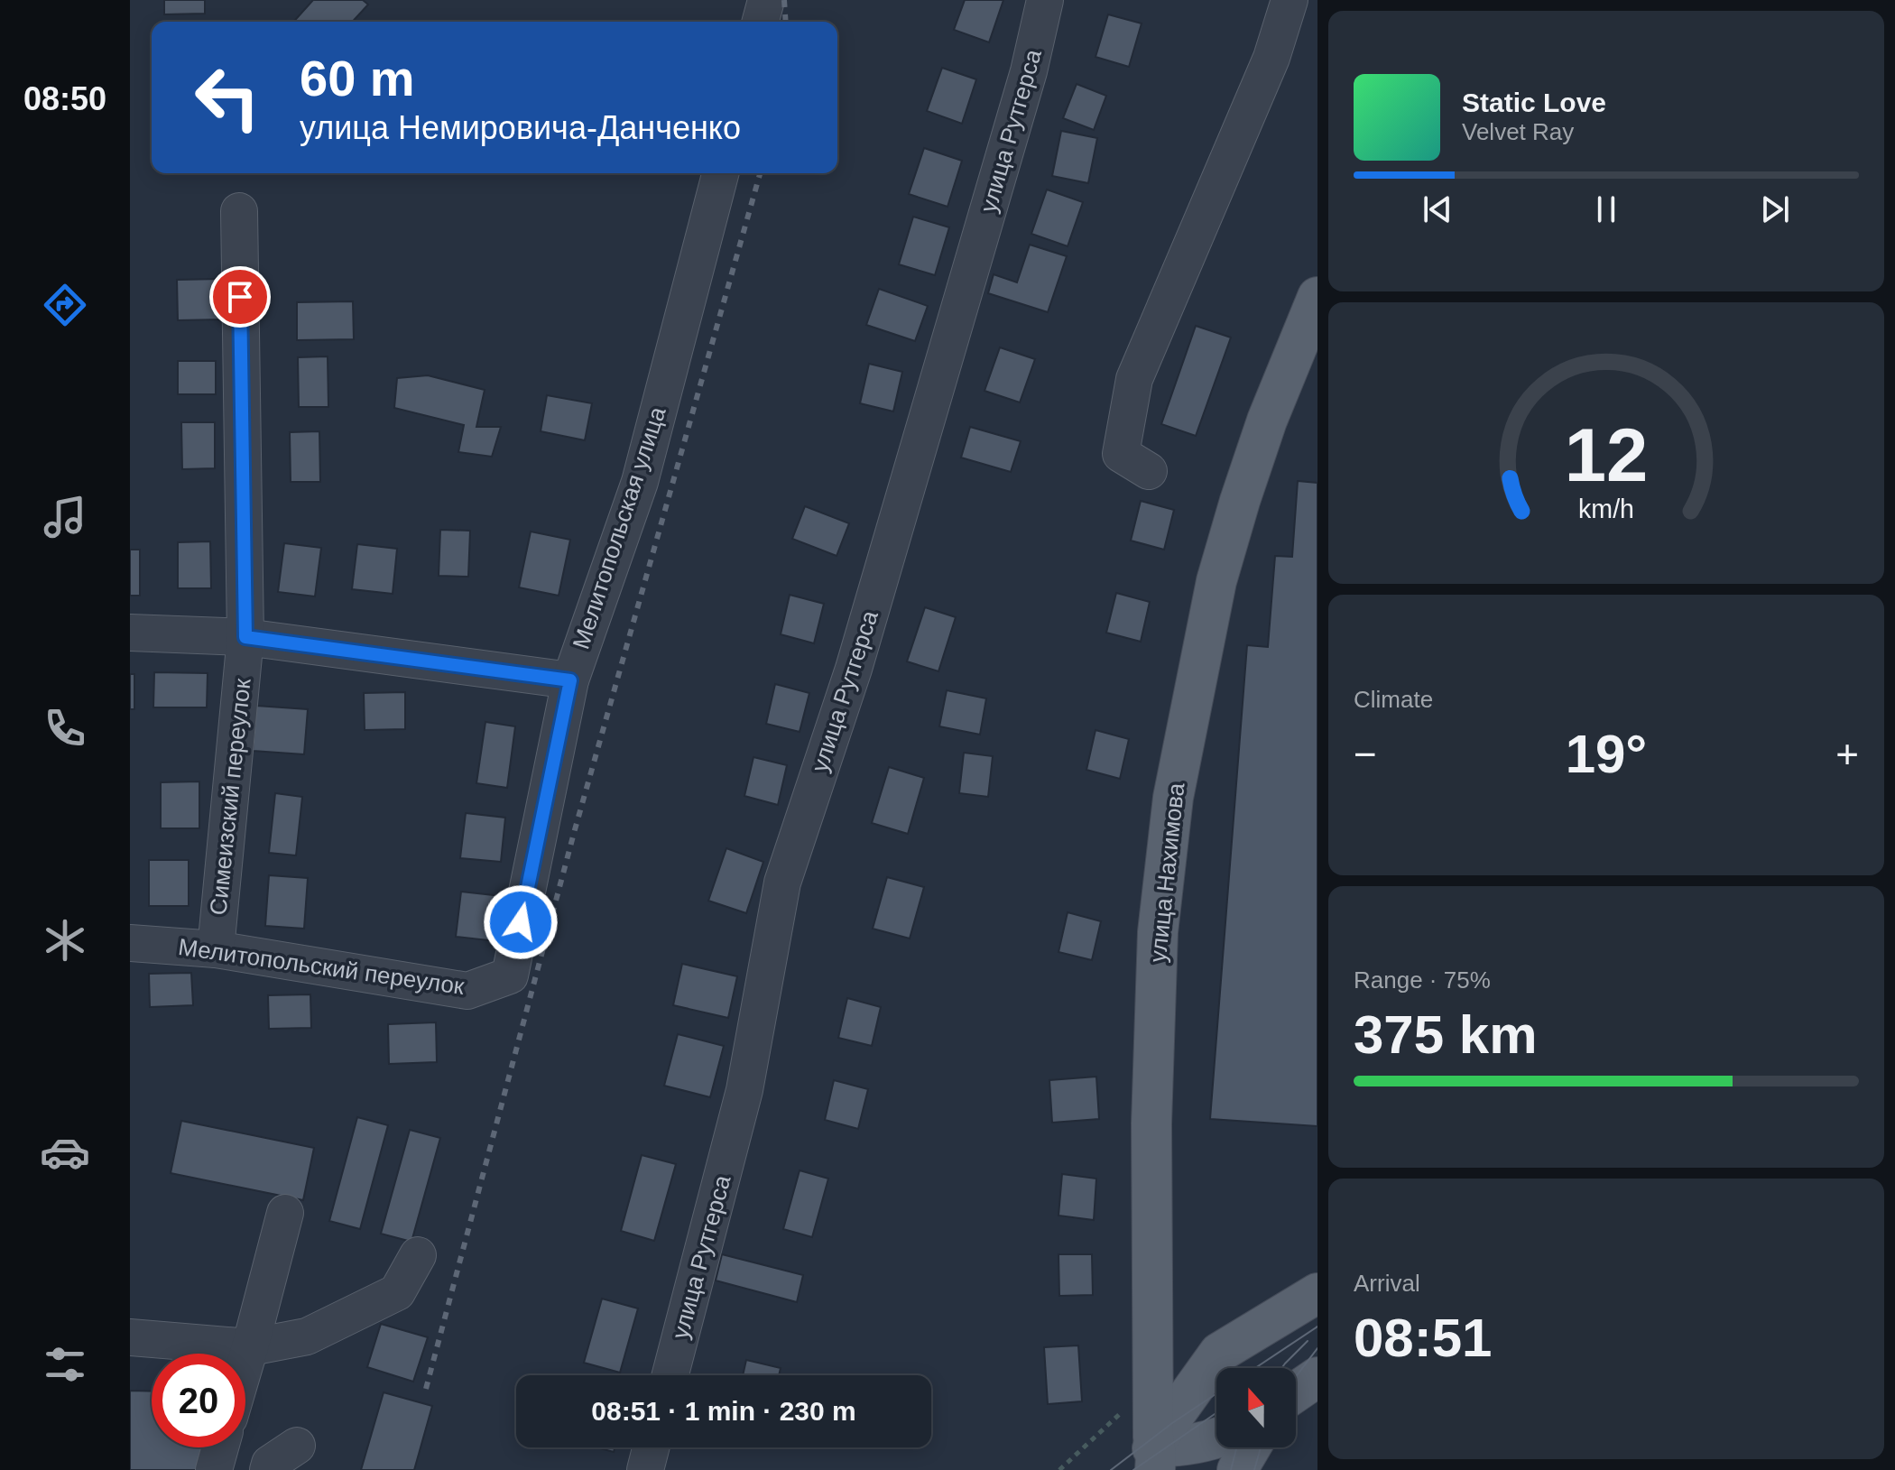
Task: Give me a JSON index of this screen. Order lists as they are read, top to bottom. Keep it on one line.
{"streets":{"main road":["улица Нахимова"],"lane":["улица Рутгерса","Мелитопольская улица","Симеизский переулок","Мелитопольский переулок"]},"crossings":[["Мелитопольская улица","Мелитопольский переулок"],["Симеизский переулок","Мелитопольский переулок"]],"north":"top","page":{"tabs":"08:50","turn":["60 m","улица Немировича-Данченко"],"song":["Static Love","Velvet Ray"],"tile":["Climate",["Range · 75%","375 km"],["Arrival","08:51"]],"heat":["−","19°","+"],"limit":"20","trip":"08:51 · 1 min · 230 m","gauge":["12","km/h"]}}
